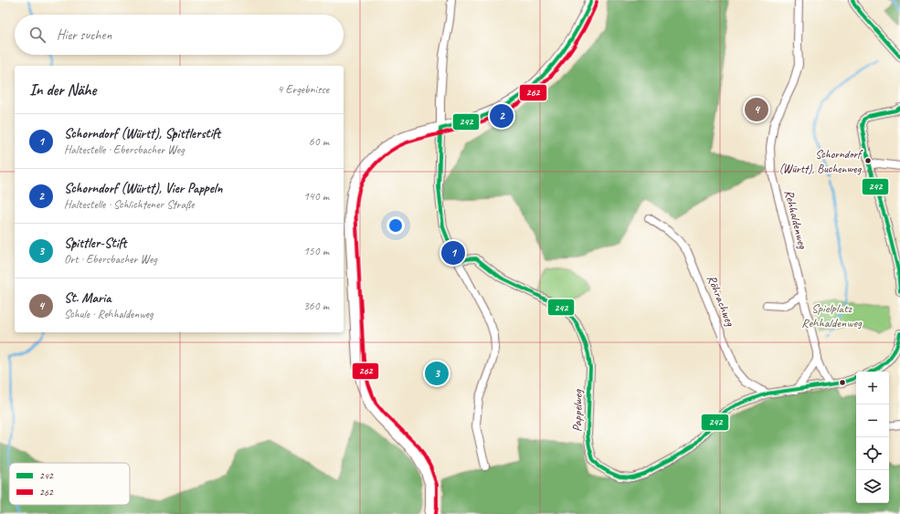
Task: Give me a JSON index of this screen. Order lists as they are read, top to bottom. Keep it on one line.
{"streets":{"street":["Rehhaldenweg","Röhrachweg","Pappelweg"]},"crossings":[["Rehhaldenweg","Pappelweg"],["Röhrachweg","Pappelweg"]],"parks":["Spielplatz Rehhaldenweg"],"places":["Schorndorf (Württ), Buchenweg"],"lines":["transit line 242","transit line 262"],"legend":["242","262"],"page":{"search":"Hier suchen","heading":["In der Nähe","4 Ergebnisse"],"pins":["4","2","1","3"],"list":[{"mark":"1","name":"Schorndorf (Württ), Spittlerstift","note":"Haltestelle · Ebersbacher Weg","value":"60 m"},{"mark":"2","name":"Schorndorf (Württ), Vier Pappeln","note":"Haltestelle · Schlichtener Straße","value":"140 m"},{"mark":"3","name":"Spittler-Stift","note":"Ort · Ebersbacher Weg","value":"150 m"},{"mark":"4","name":"St. Maria","note":"Schule · Rehhaldenweg","value":"360 m"}],"map_buttons":["+","−"]}}
